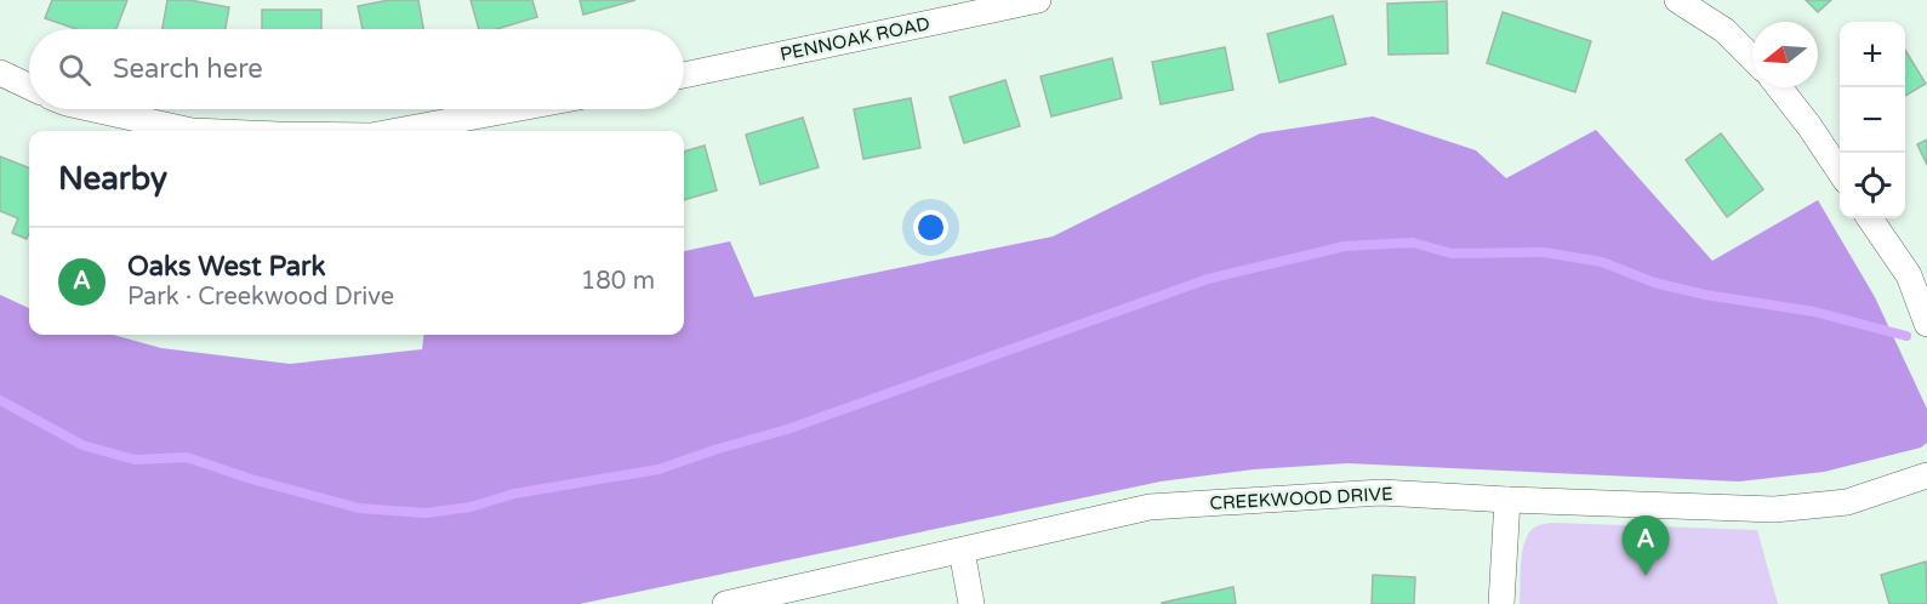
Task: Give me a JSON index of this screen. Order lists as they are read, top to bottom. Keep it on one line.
{"streets":{"street":["PENNOAK ROAD","CREEKWOOD DRIVE"]},"north":"left","page":{"map_buttons":["+","−"],"search":"Search here","heading":"Nearby","list":[{"mark":"A","name":"Oaks West Park","note":"Park · Creekwood Drive","value":"180 m"}],"pins":"A"}}
